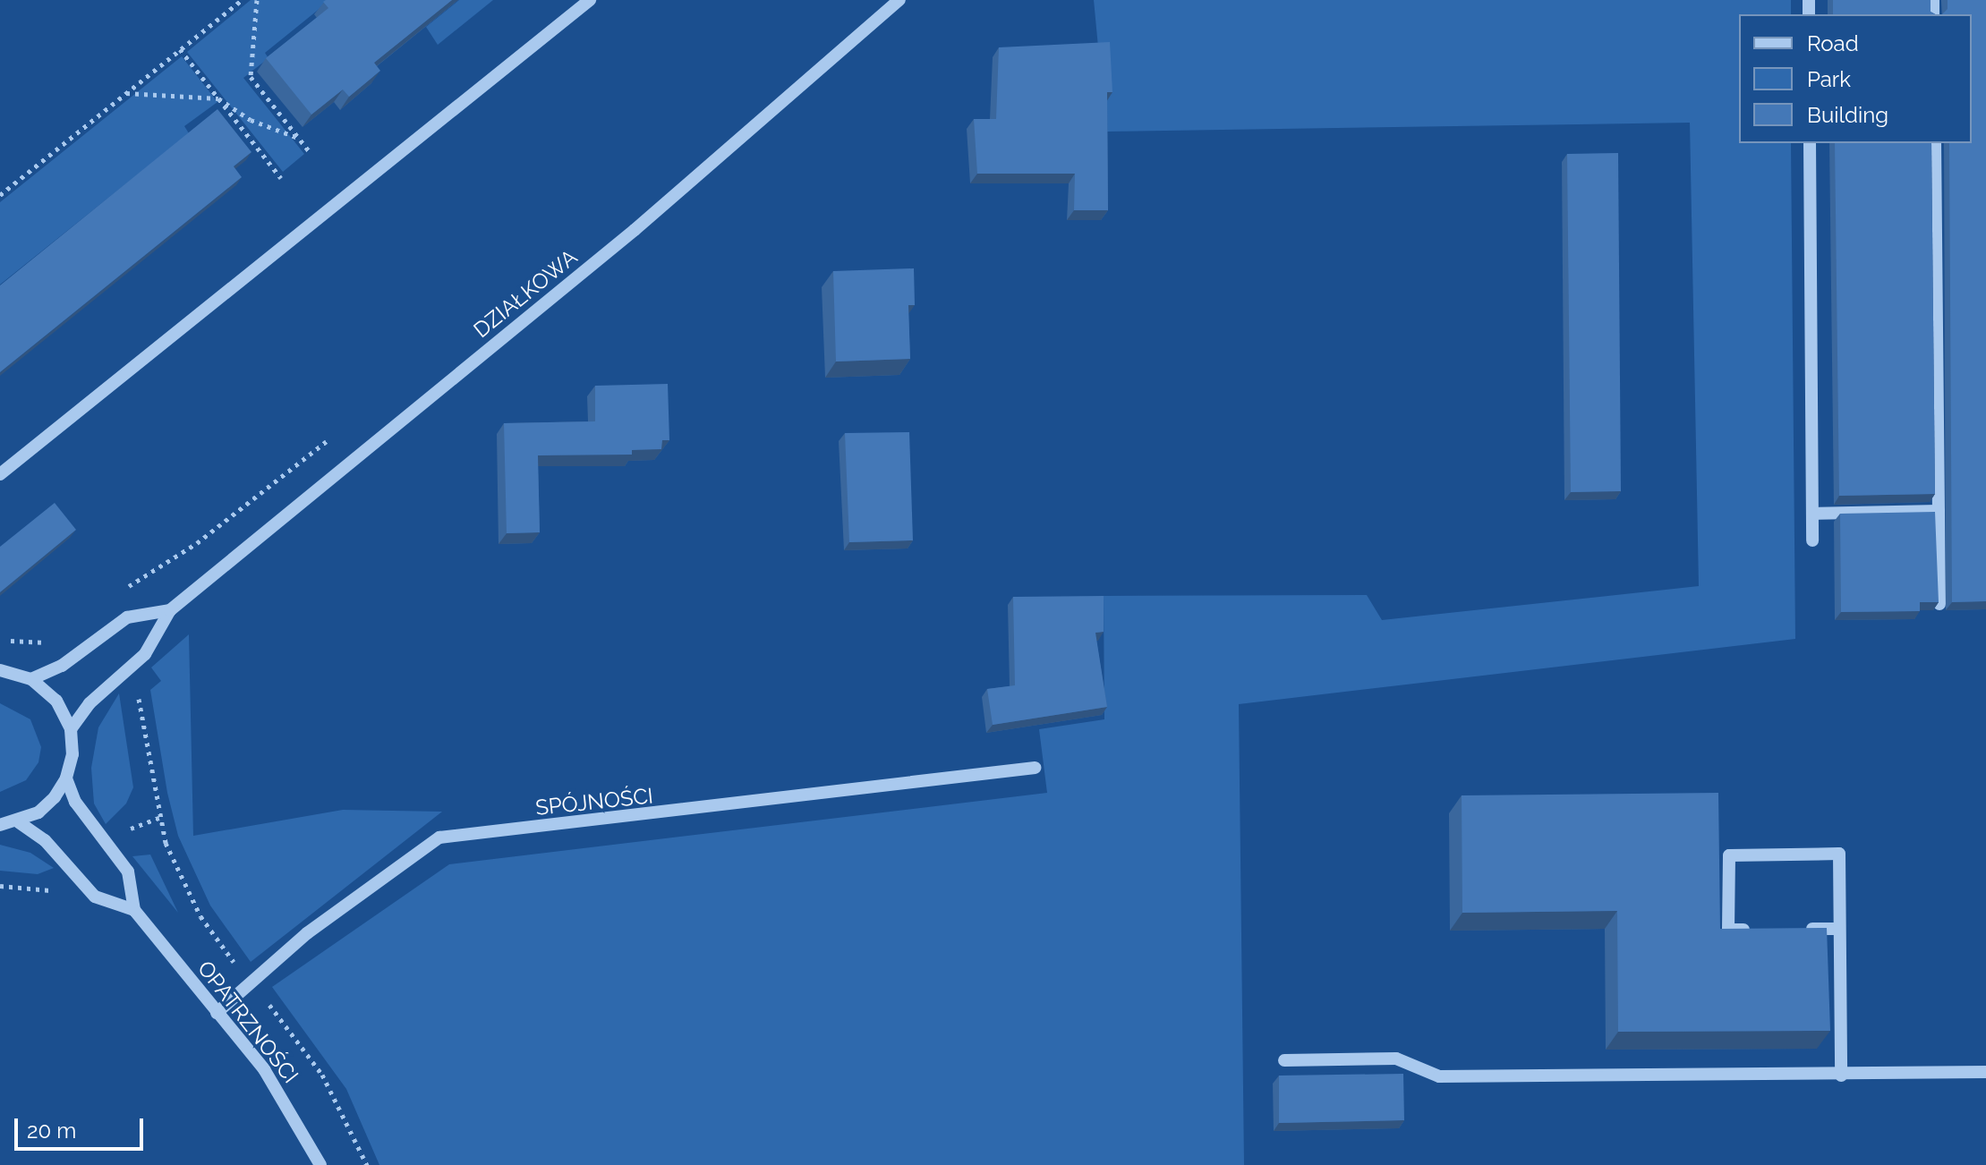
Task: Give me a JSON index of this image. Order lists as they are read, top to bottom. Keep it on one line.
{"streets":{"street":["DZIAŁKOWA","SPÓJNOŚCI","OPATRZNOŚCI"]},"crossings":[["SPÓJNOŚCI","OPATRZNOŚCI"]],"legend":["Road","Park","Building"],"scale_bar":"20 m"}
